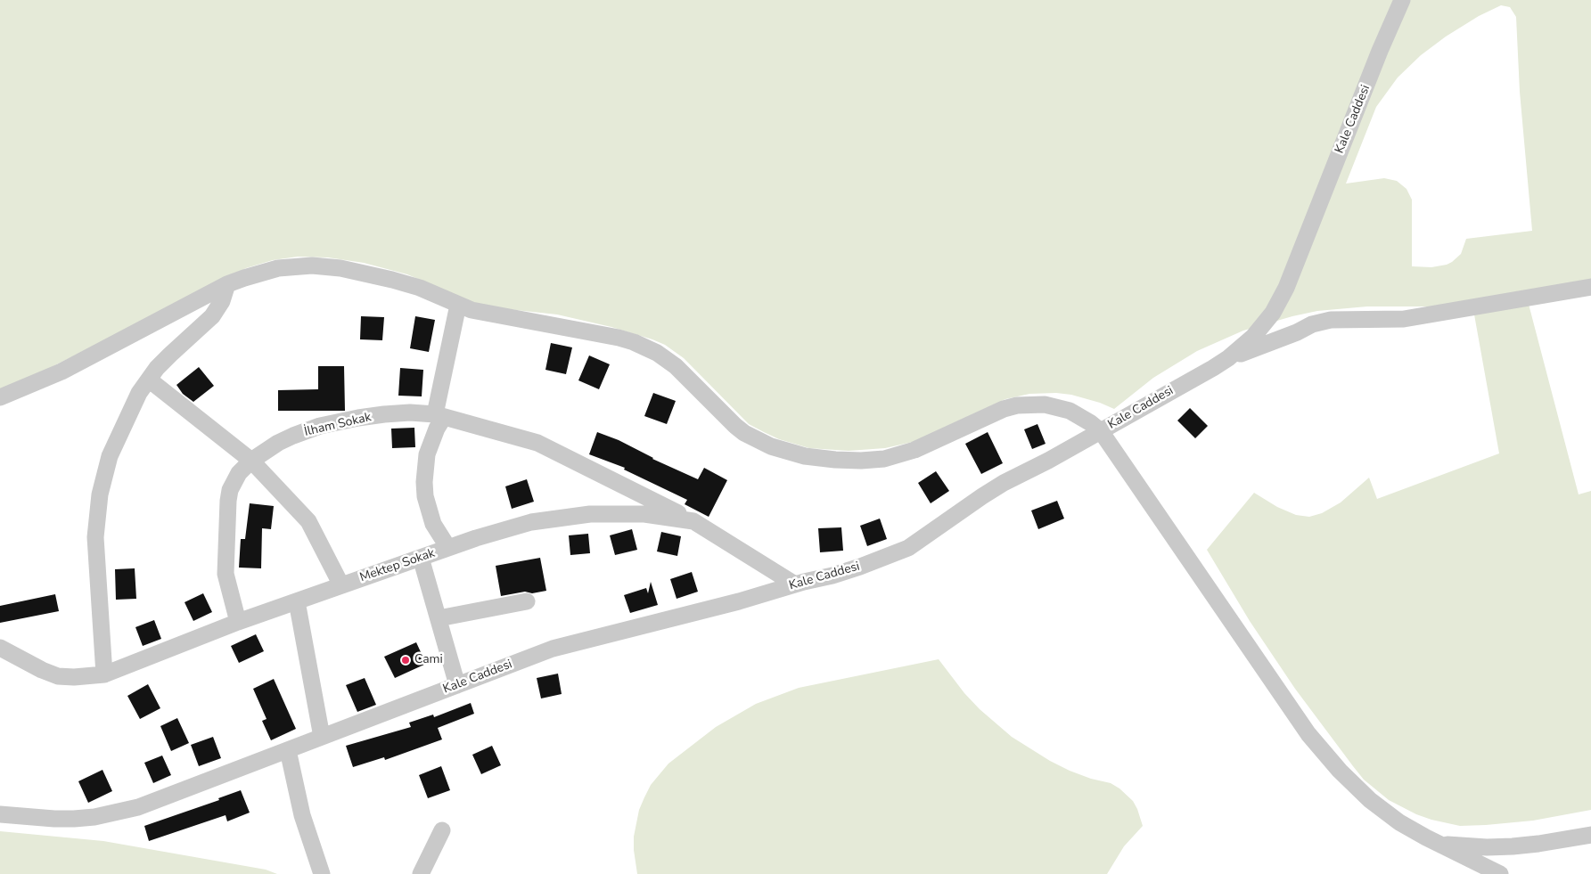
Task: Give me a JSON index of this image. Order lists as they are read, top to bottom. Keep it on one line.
{"streets":{"street":["Kale Caddesi","İlham Sokak","Mektep Sokak"]},"crossings":[["Kale Caddesi","Mektep Sokak"],["İlham Sokak","Mektep Sokak"]],"places":["Cami"]}
